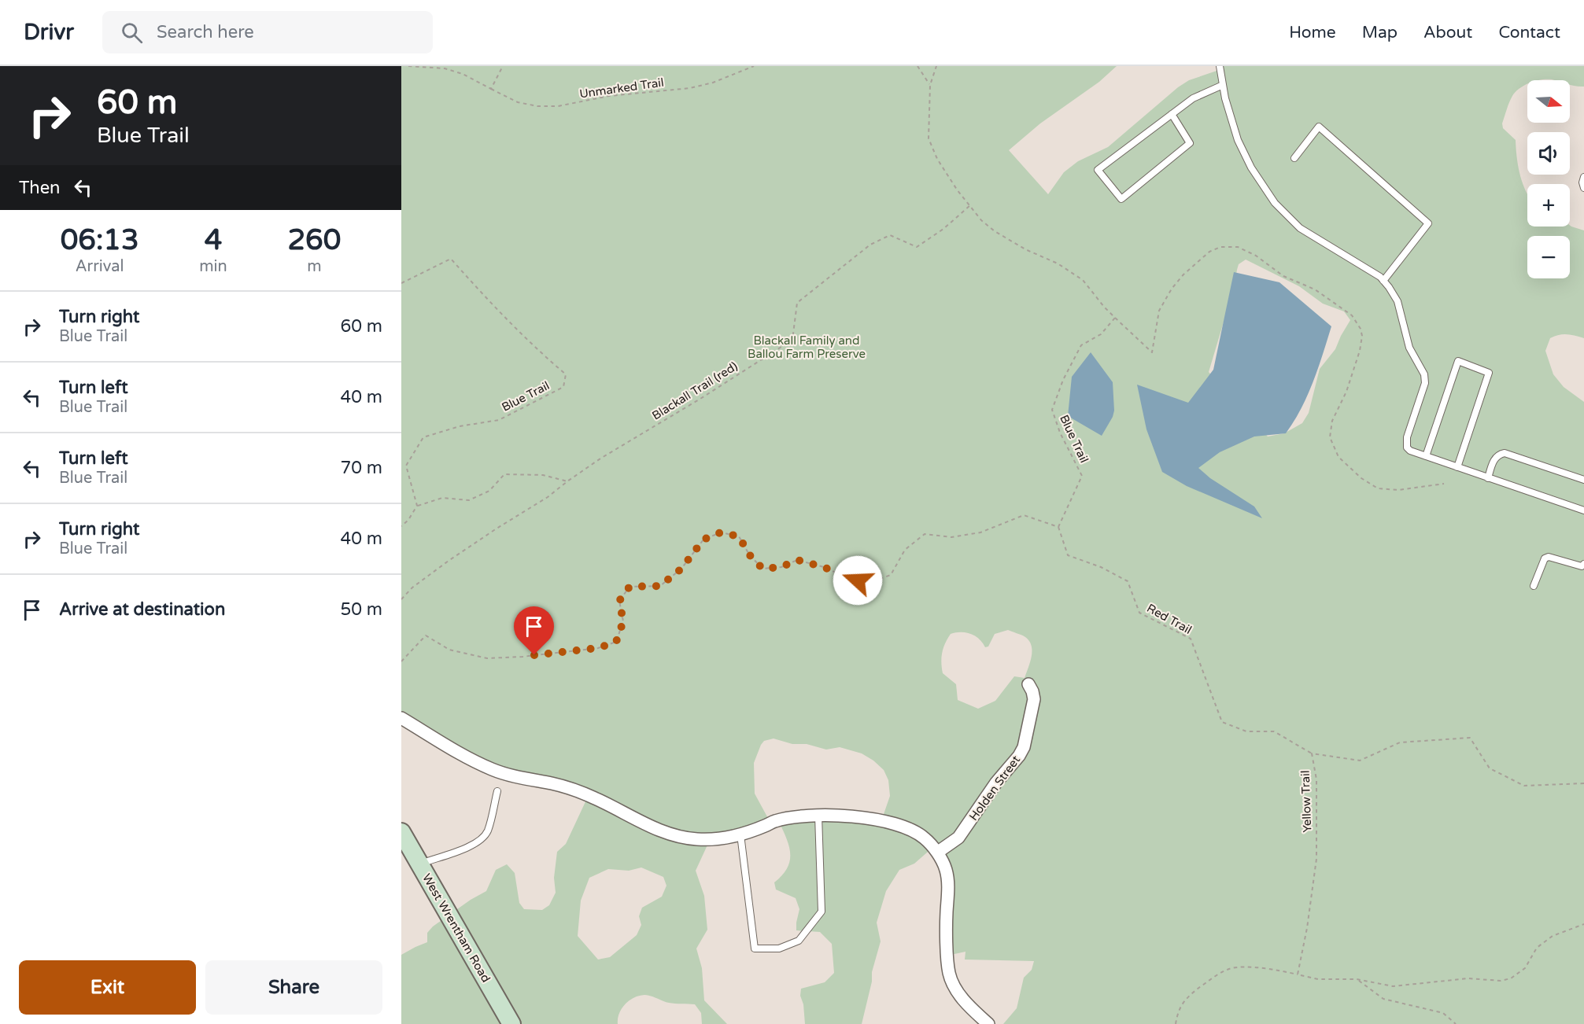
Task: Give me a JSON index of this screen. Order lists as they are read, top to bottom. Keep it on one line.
{"streets":{"street":["Holden Street","West Wrentham Road"],"path":["Unmarked Trail","Blackall Trail (red)","Blue Trail","Red Trail","Yellow Trail"]},"crossings":[["Blue Trail","Red Trail"],["Red Trail","Yellow Trail"]],"parks":["Blackall Family and Ballou Farm Preserve"],"north":"right","page":{"header":"Drivr","search":"Search here","nav":["Home","Map","About","Contact"],"turn":["60 m","Blue Trail"],"map_buttons":["+","−"],"then":"Then","eta":["06:13","Arrival","4","min","260","m"],"list":[{"name":"Turn right","note":"Blue Trail","value":"60 m"},{"name":"Turn left","note":"Blue Trail","value":"40 m"},{"name":"Turn left","note":"Blue Trail","value":"70 m"},{"name":"Turn right","note":"Blue Trail","value":"40 m"},{"name":"Arrive at destination","value":"50 m"}],"buttons":["Exit","Share"]}}
